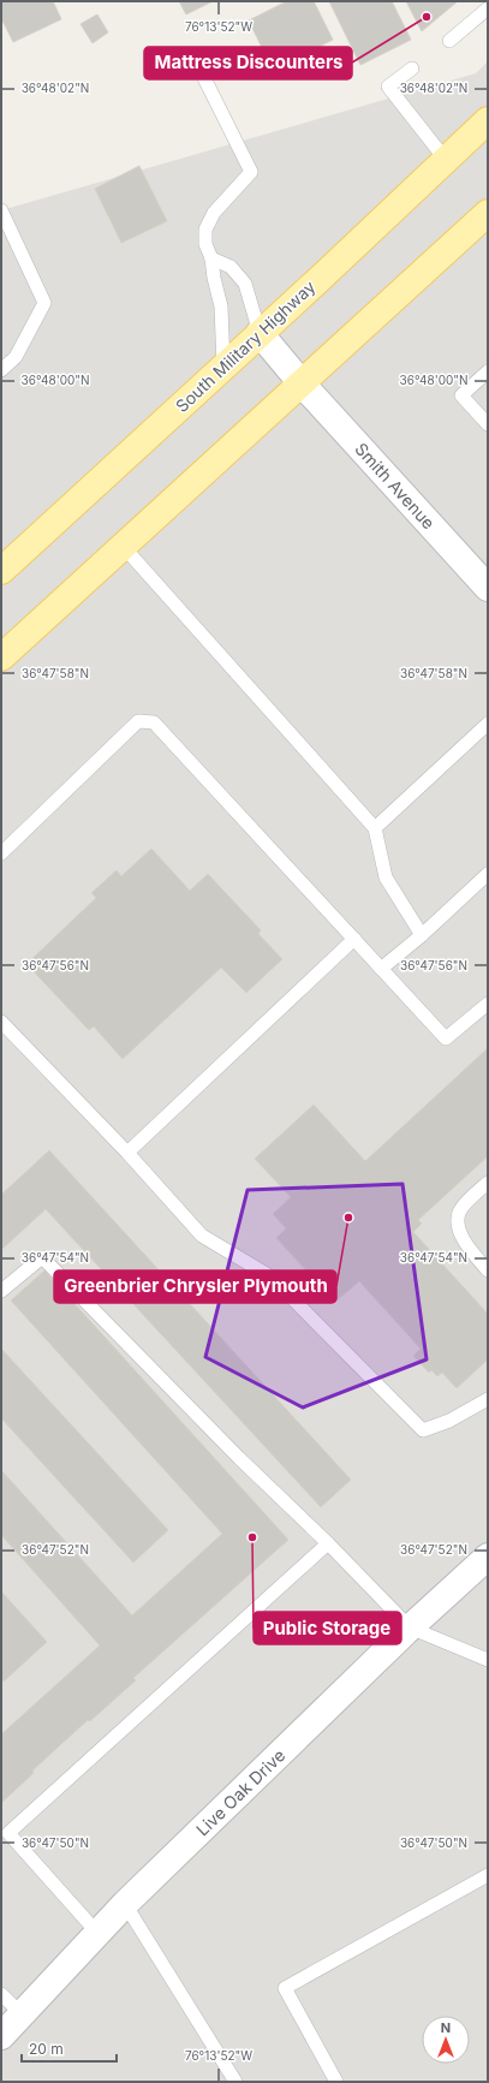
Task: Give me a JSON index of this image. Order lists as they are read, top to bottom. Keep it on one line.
{"streets":{"main road":["South Military Highway"],"street":["Smith Avenue","Live Oak Drive"]},"crossings":[["South Military Highway","Smith Avenue"]],"places":["Mattress Discounters","Greenbrier Chrysler Plymouth","Public Storage"],"scale_bar":"20 m","north":"top","coordinates":["76°13'52\"W","36°48'02\"N","36°48'00\"N","36°47'58\"N","36°47'56\"N","36°47'54\"N","36°47'52\"N","36°47'50\"N"]}
